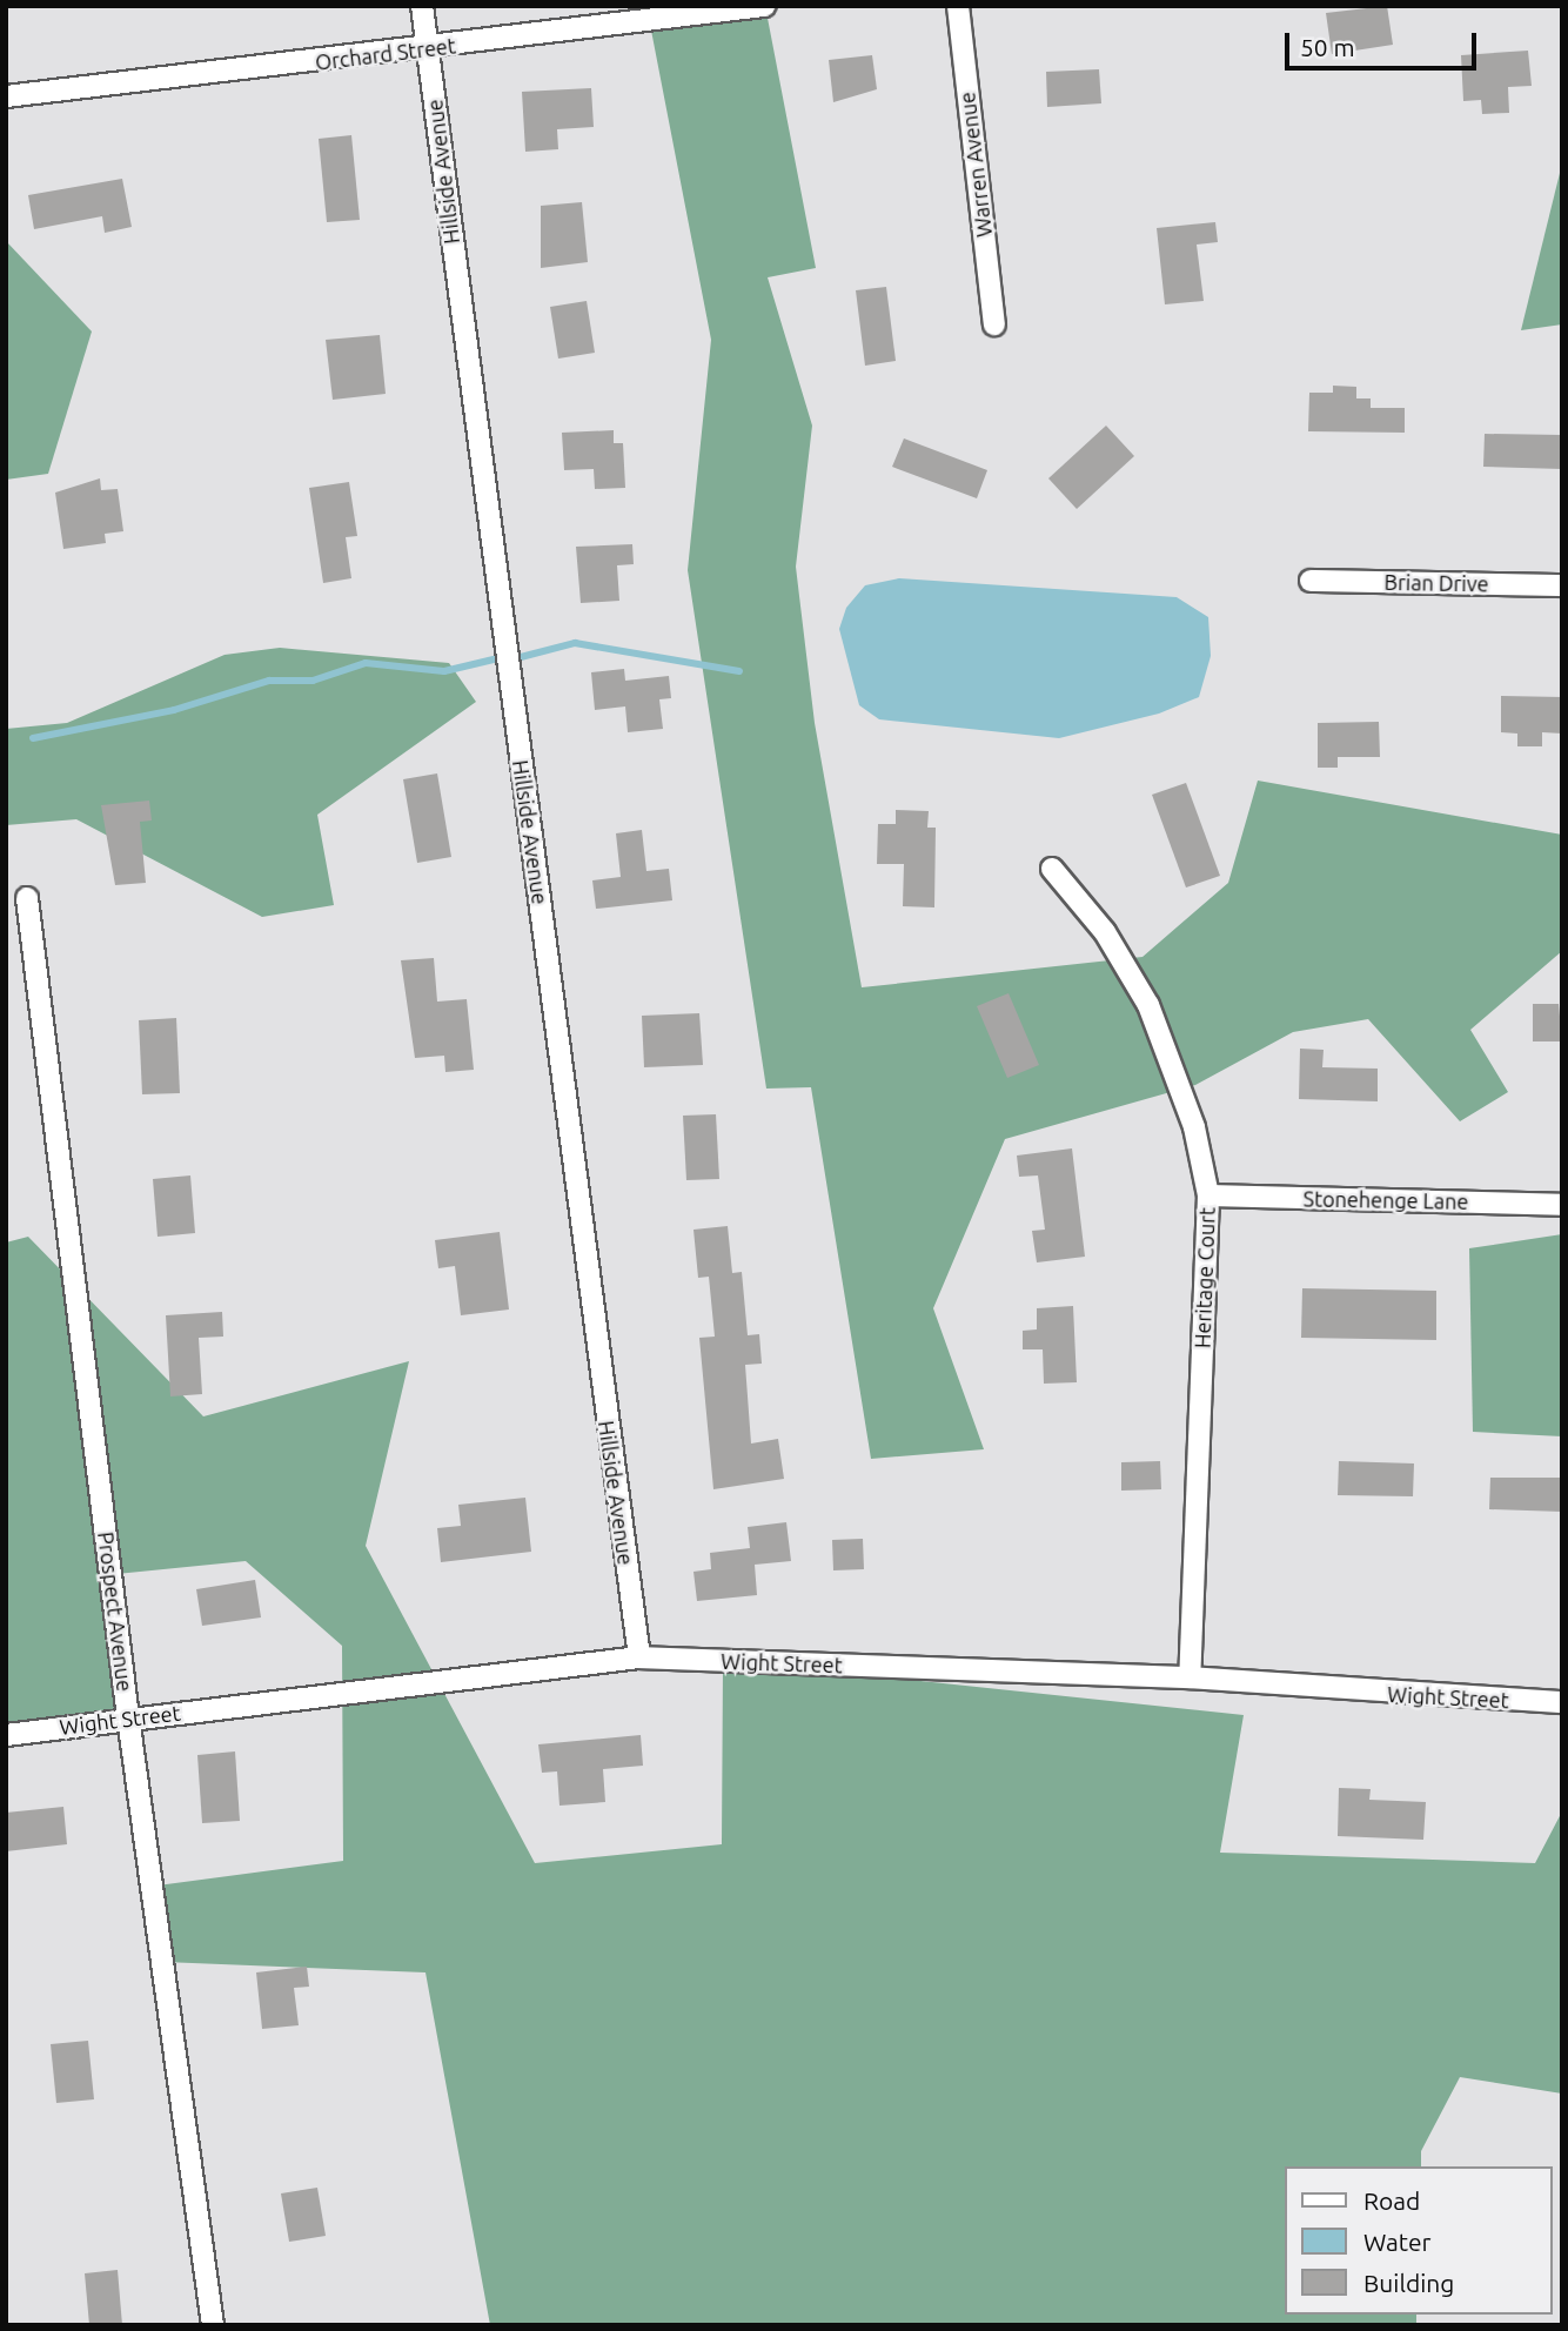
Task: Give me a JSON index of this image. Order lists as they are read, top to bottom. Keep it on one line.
{"streets":{"street":["Orchard Street","Warren Avenue","Hillside Avenue","Brian Drive","Stonehenge Lane","Heritage Court","Prospect Avenue","Wight Street"]},"crossings":[["Orchard Street","Hillside Avenue"],["Hillside Avenue","Wight Street"],["Stonehenge Lane","Heritage Court"],["Heritage Court","Wight Street"],["Prospect Avenue","Wight Street"]],"legend":["Road","Water","Building"],"scale_bar":"50 m"}
